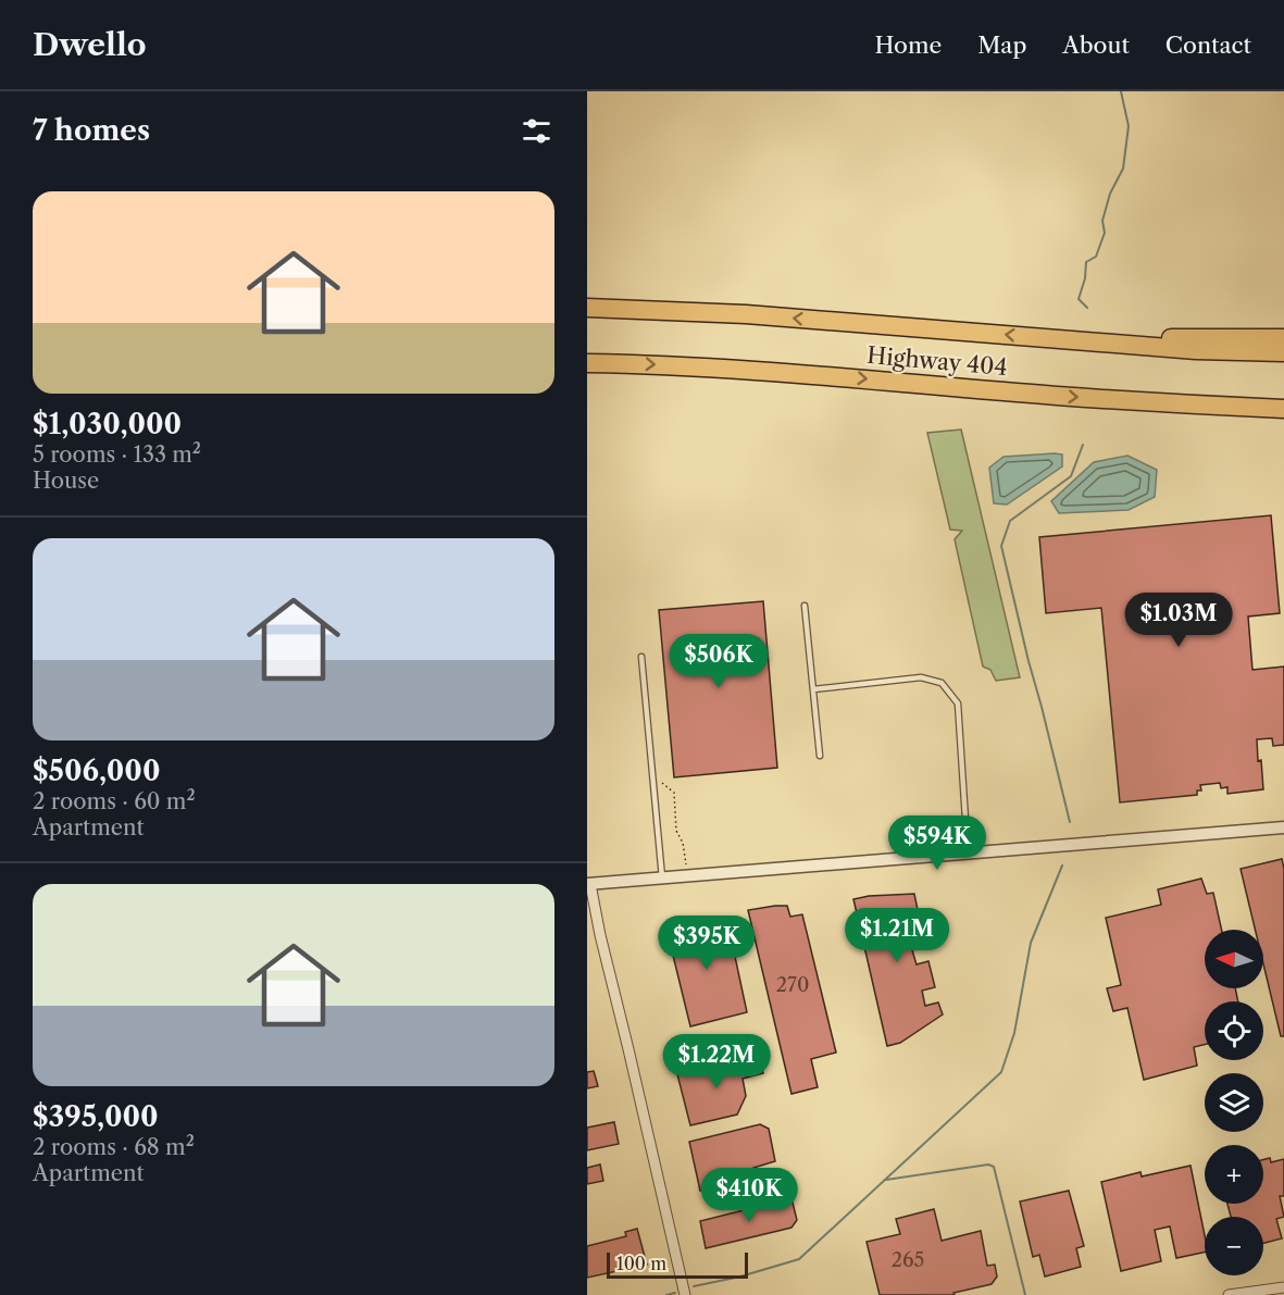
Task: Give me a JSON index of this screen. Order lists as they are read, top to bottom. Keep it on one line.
{"streets":{"highway":["Highway 404"]},"house_numbers":["270","265"],"scale_bar":"100 m","north":"left","page":{"header":"Dwello","nav":["Home","Map","About","Contact"],"heading":"7 homes","list":[{"name":"$1,030,000","note":"5 rooms · 133 m² · House"},{"name":"$506,000","note":"2 rooms · 60 m² · Apartment"},{"name":"$395,000","note":"2 rooms · 68 m² · Apartment"}],"price":["$1.03M","$506K","$594K","$1.21M","$395K","$1.22M","$410K"],"map_buttons":["+","−"],"scale":"100 m"}}
